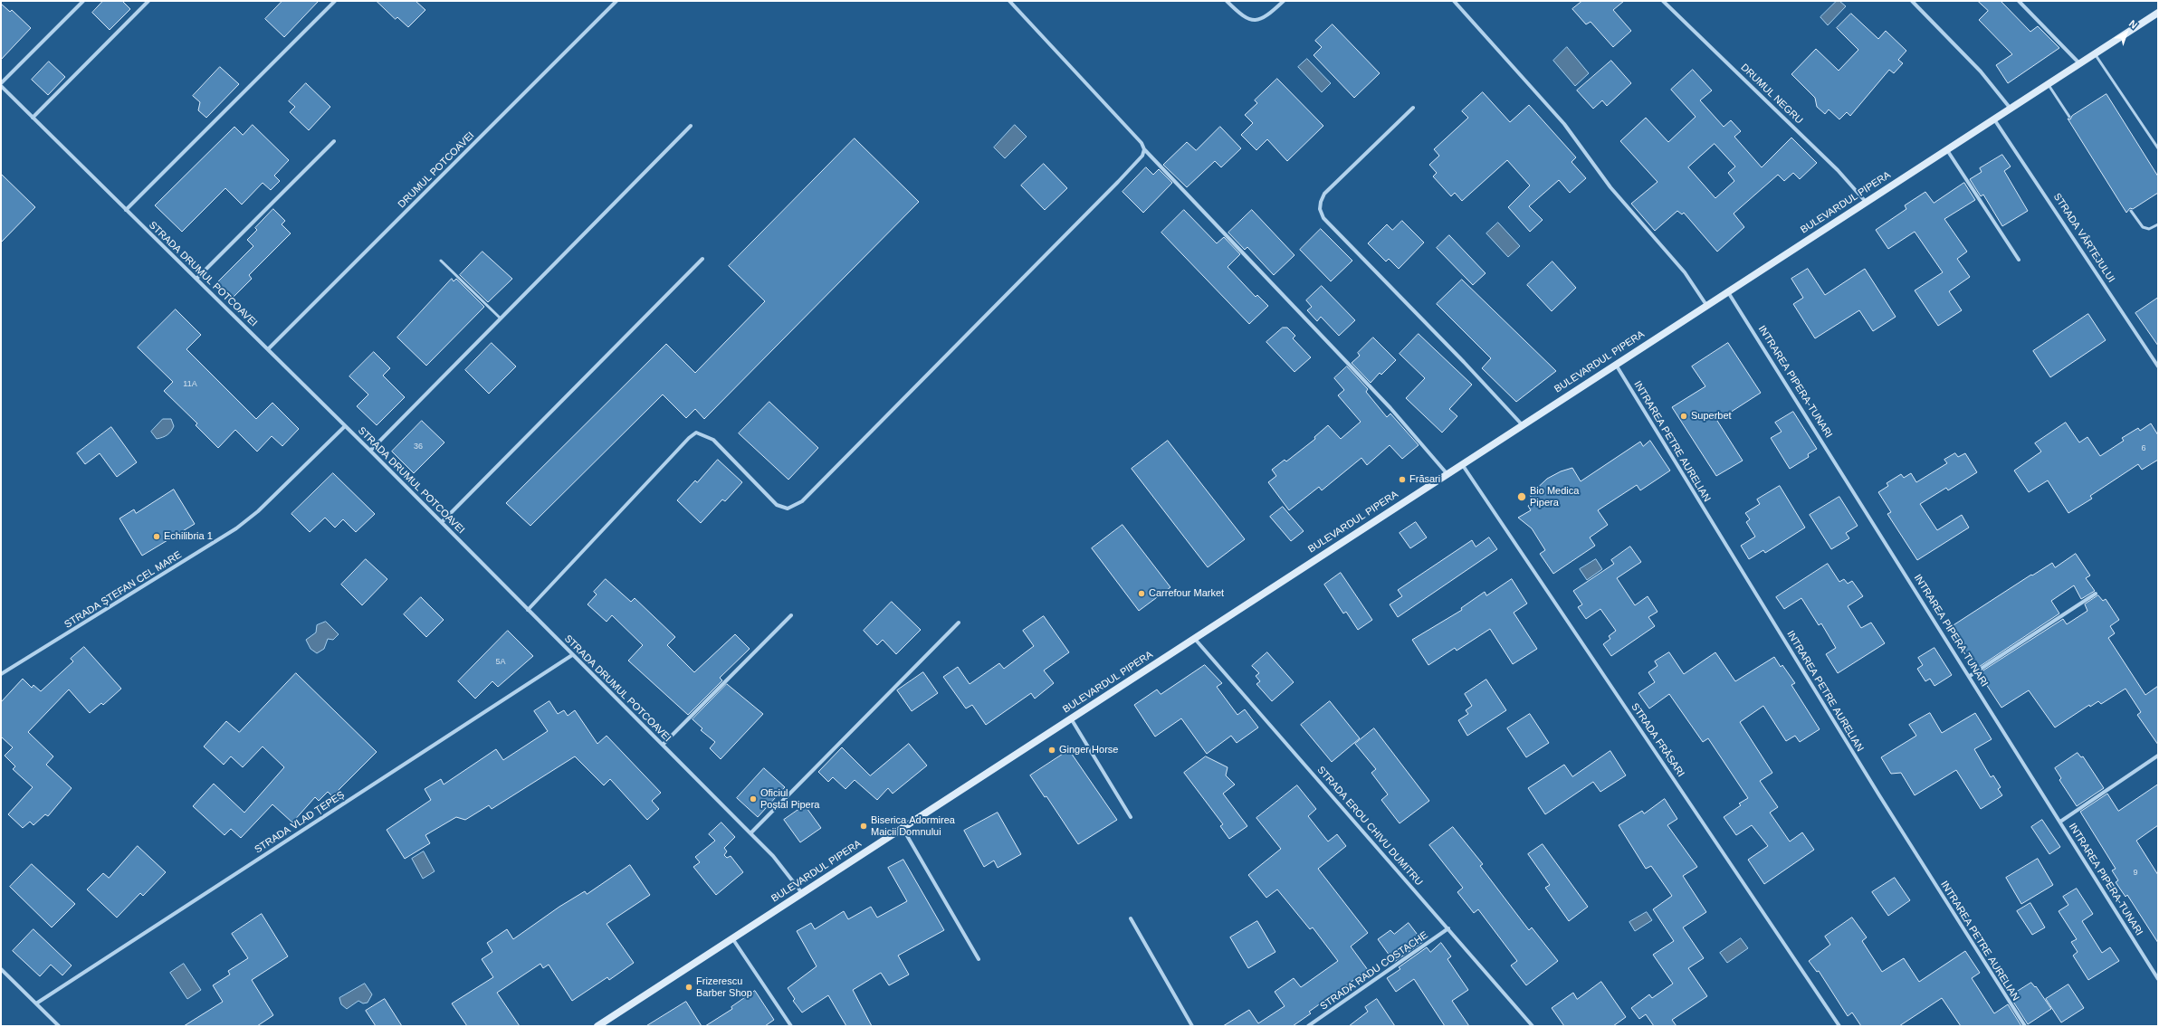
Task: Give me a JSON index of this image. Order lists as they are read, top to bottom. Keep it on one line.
{"streets":{"main road":["BULEVARDUL PIPERA"],"street":["DRUMUL NEGRU","DRUMUL POTCOAVEI","STRADA VÂRTEJULUI","STRADA DRUMUL POTCOAVEI","INTRAREA PIPERA-TUNARI","INTRAREA PETRE AURELIAN","STRADA ȘTEFAN CEL MARE","STRADA FRĂSARI","STRADA VLAD ȚEPEȘ","STRADA EROU CHIVU DUMITRU","STRADA RADU COSTACHE"]},"crossings":[["DRUMUL NEGRU","BULEVARDUL PIPERA"],["DRUMUL POTCOAVEI","STRADA DRUMUL POTCOAVEI"],["BULEVARDUL PIPERA","STRADA VÂRTEJULUI"],["BULEVARDUL PIPERA","STRADA DRUMUL POTCOAVEI"],["BULEVARDUL PIPERA","INTRAREA PIPERA-TUNARI"],["BULEVARDUL PIPERA","INTRAREA PETRE AURELIAN"],["BULEVARDUL PIPERA","STRADA FRĂSARI"],["BULEVARDUL PIPERA","STRADA EROU CHIVU DUMITRU"],["STRADA DRUMUL POTCOAVEI","STRADA ȘTEFAN CEL MARE"],["STRADA DRUMUL POTCOAVEI","STRADA VLAD ȚEPEȘ"],["STRADA EROU CHIVU DUMITRU","STRADA RADU COSTACHE"]],"places":["Superbet","Frăsari","Bio Medica Pipera","Echilibria 1","Carrefour Market","Ginger Horse","Oficiul Poștal Pipera","Biserica Adormirea Maicii Domnului","Frizerescu Barber Shop"],"house_numbers":["11A","36","6","5A","9"],"north":"top right"}
